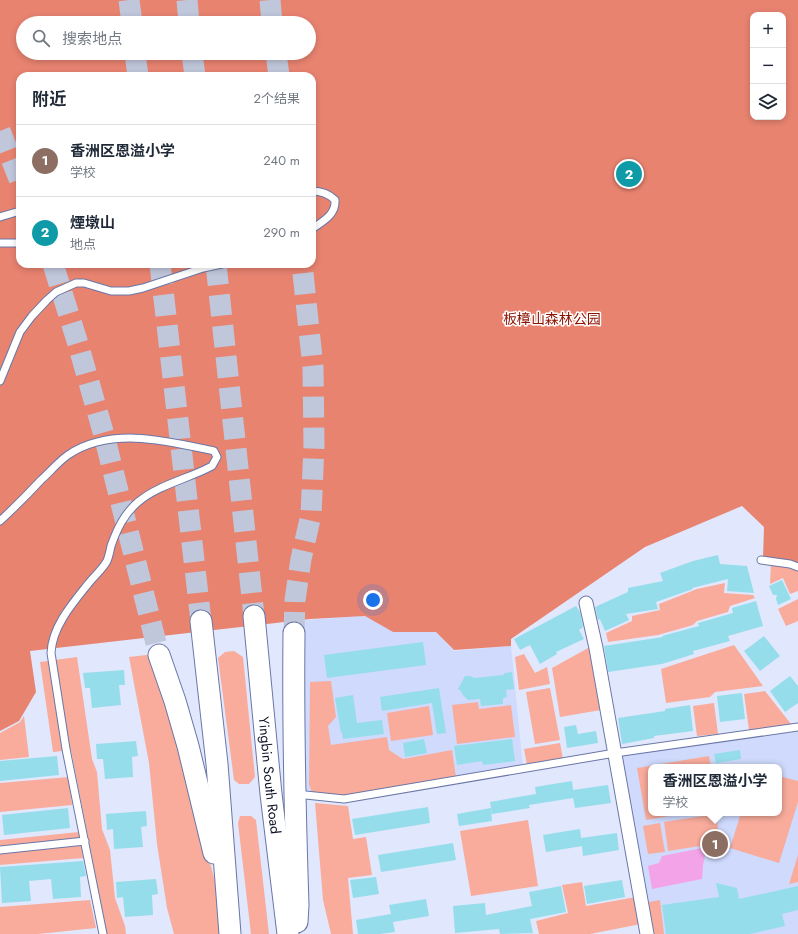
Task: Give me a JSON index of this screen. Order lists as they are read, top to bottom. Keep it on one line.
{"streets":{"main road":["Yingbin South Road"]},"parks":["板樟山森林公园"],"page":{"map_buttons":["+","−"],"search":"搜索地点","heading":["附近","2个结果"],"list":[{"mark":"1","name":"香洲区恩溢小学","note":"学校","value":"240 m"},{"mark":"2","name":"煙墩山","note":"地点","value":"290 m"}],"pins":["2","1"],"popup":["香洲区恩溢小学","学校"]}}
